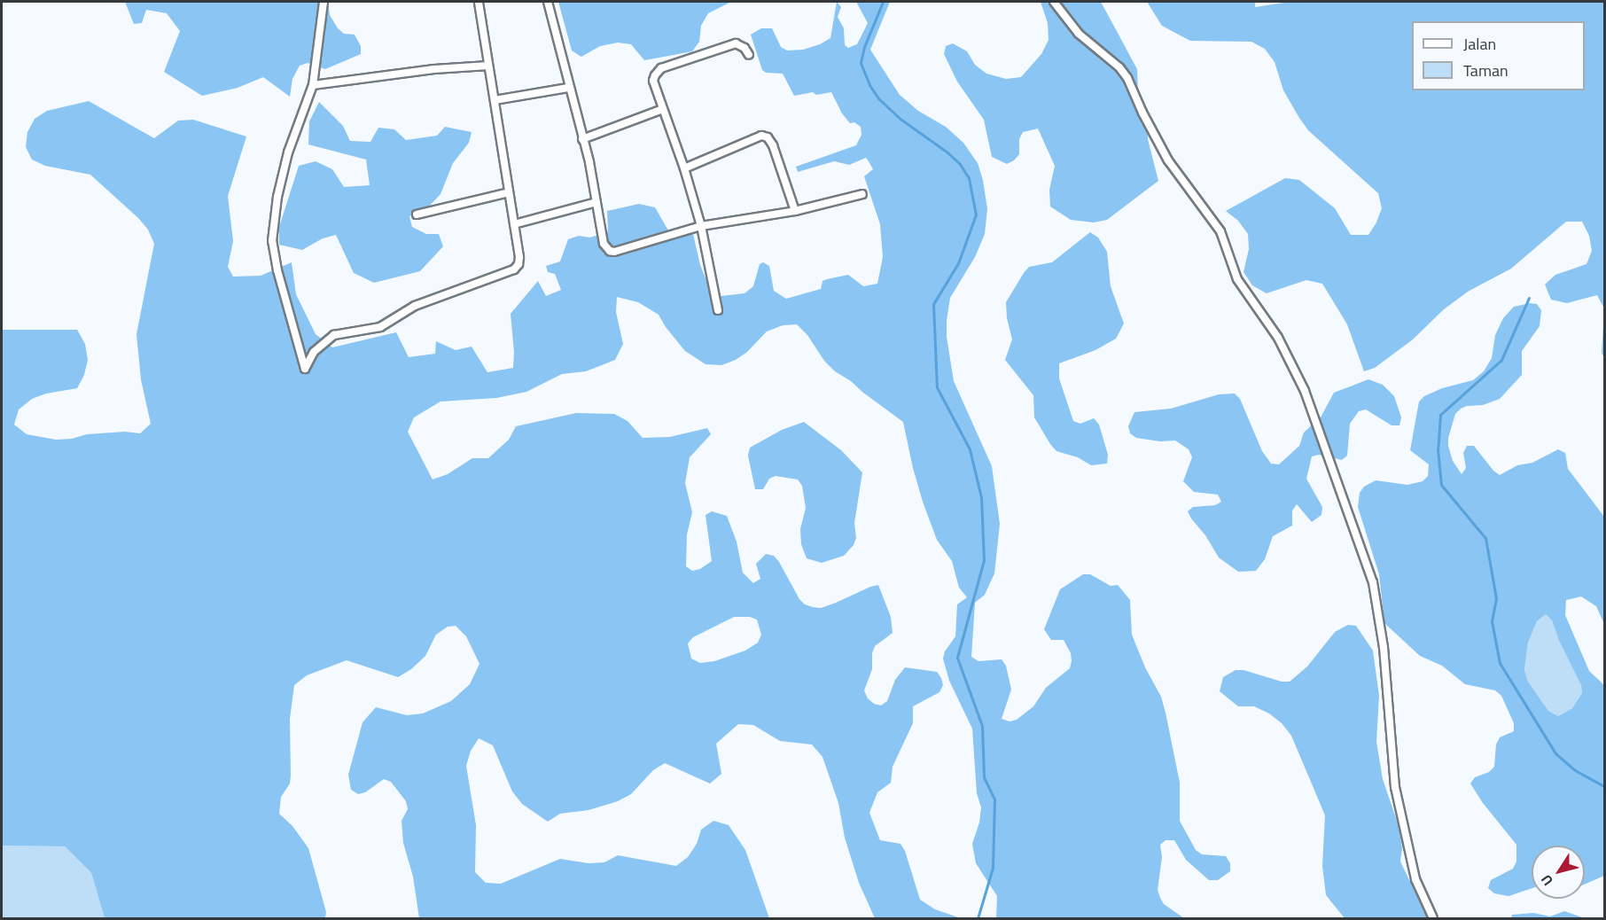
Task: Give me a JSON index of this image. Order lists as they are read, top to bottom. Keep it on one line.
{"legend":["Jalan","Taman"],"north":"bottom left"}
